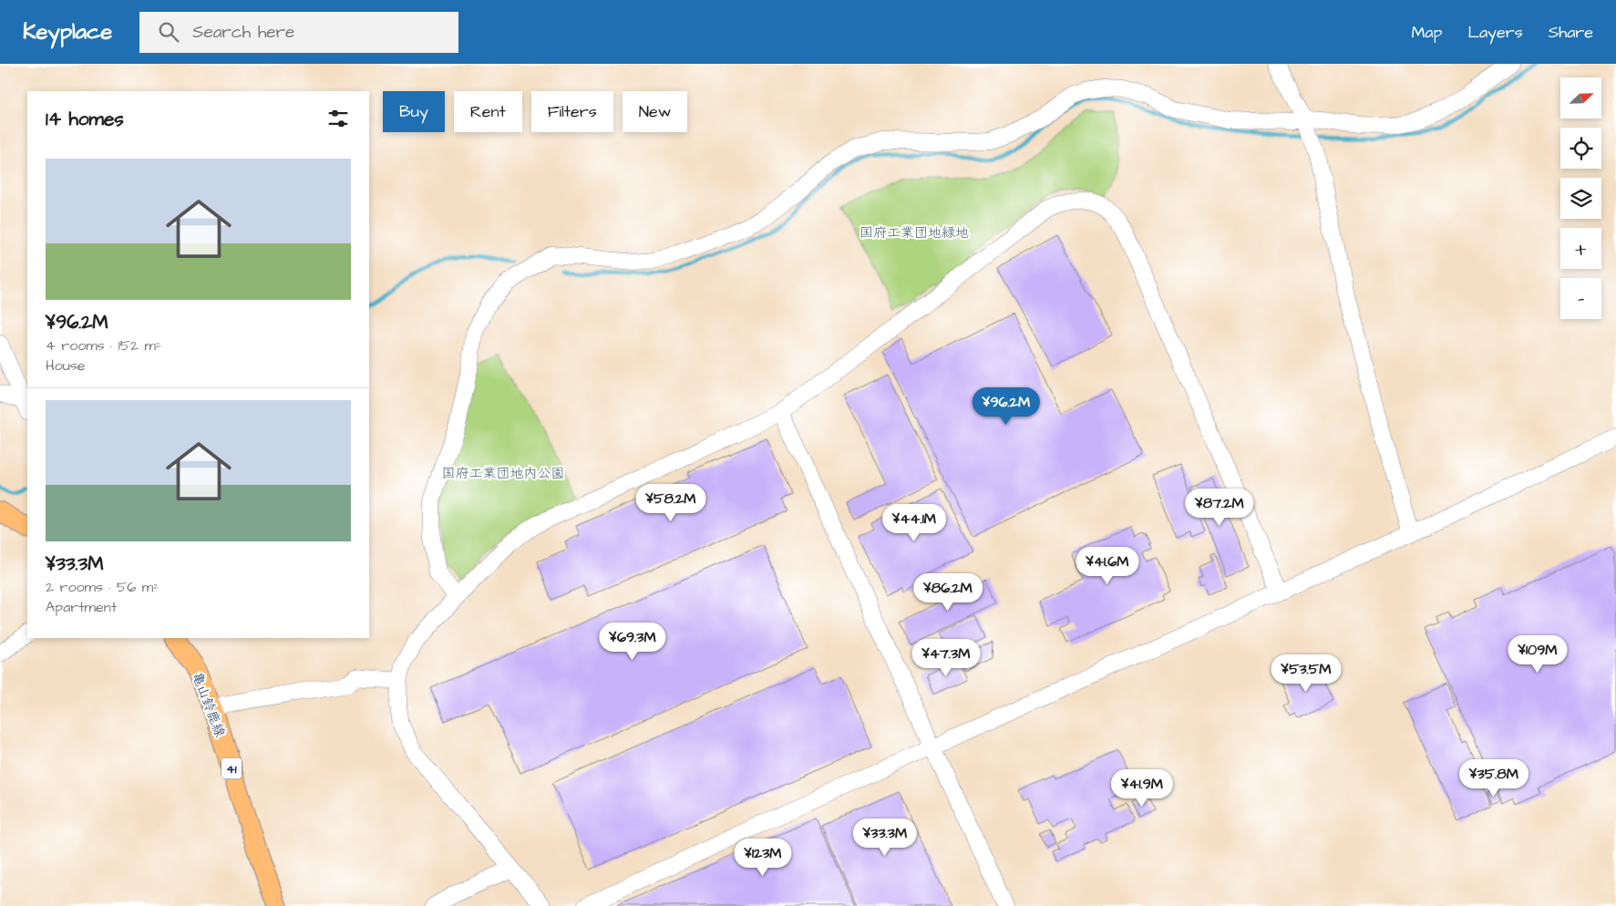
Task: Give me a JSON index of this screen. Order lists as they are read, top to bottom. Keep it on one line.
{"streets":{"main road":["亀山鈴鹿線","41"]},"parks":["国府工業団地緑地","国府工業団地内公園"],"north":"top right","page":{"header":"Keyplace","search":"Search here","nav":["Map","Layers","Share"],"map_buttons":["+","−"],"chip":["Buy","Rent","Filters","New"],"heading":"14 homes","list":[{"name":"¥96.2M","note":"4 rooms · 152 m² · House"},{"name":"¥33.3M","note":"2 rooms · 56 m² · Apartment"}],"price":["¥96.2M","¥58.2M","¥87.2M","¥44.1M","¥41.6M","¥86.2M","¥69.3M","¥109M","¥47.3M","¥53.5M","¥35.8M","¥41.9M","¥33.3M","¥123M"]}}
